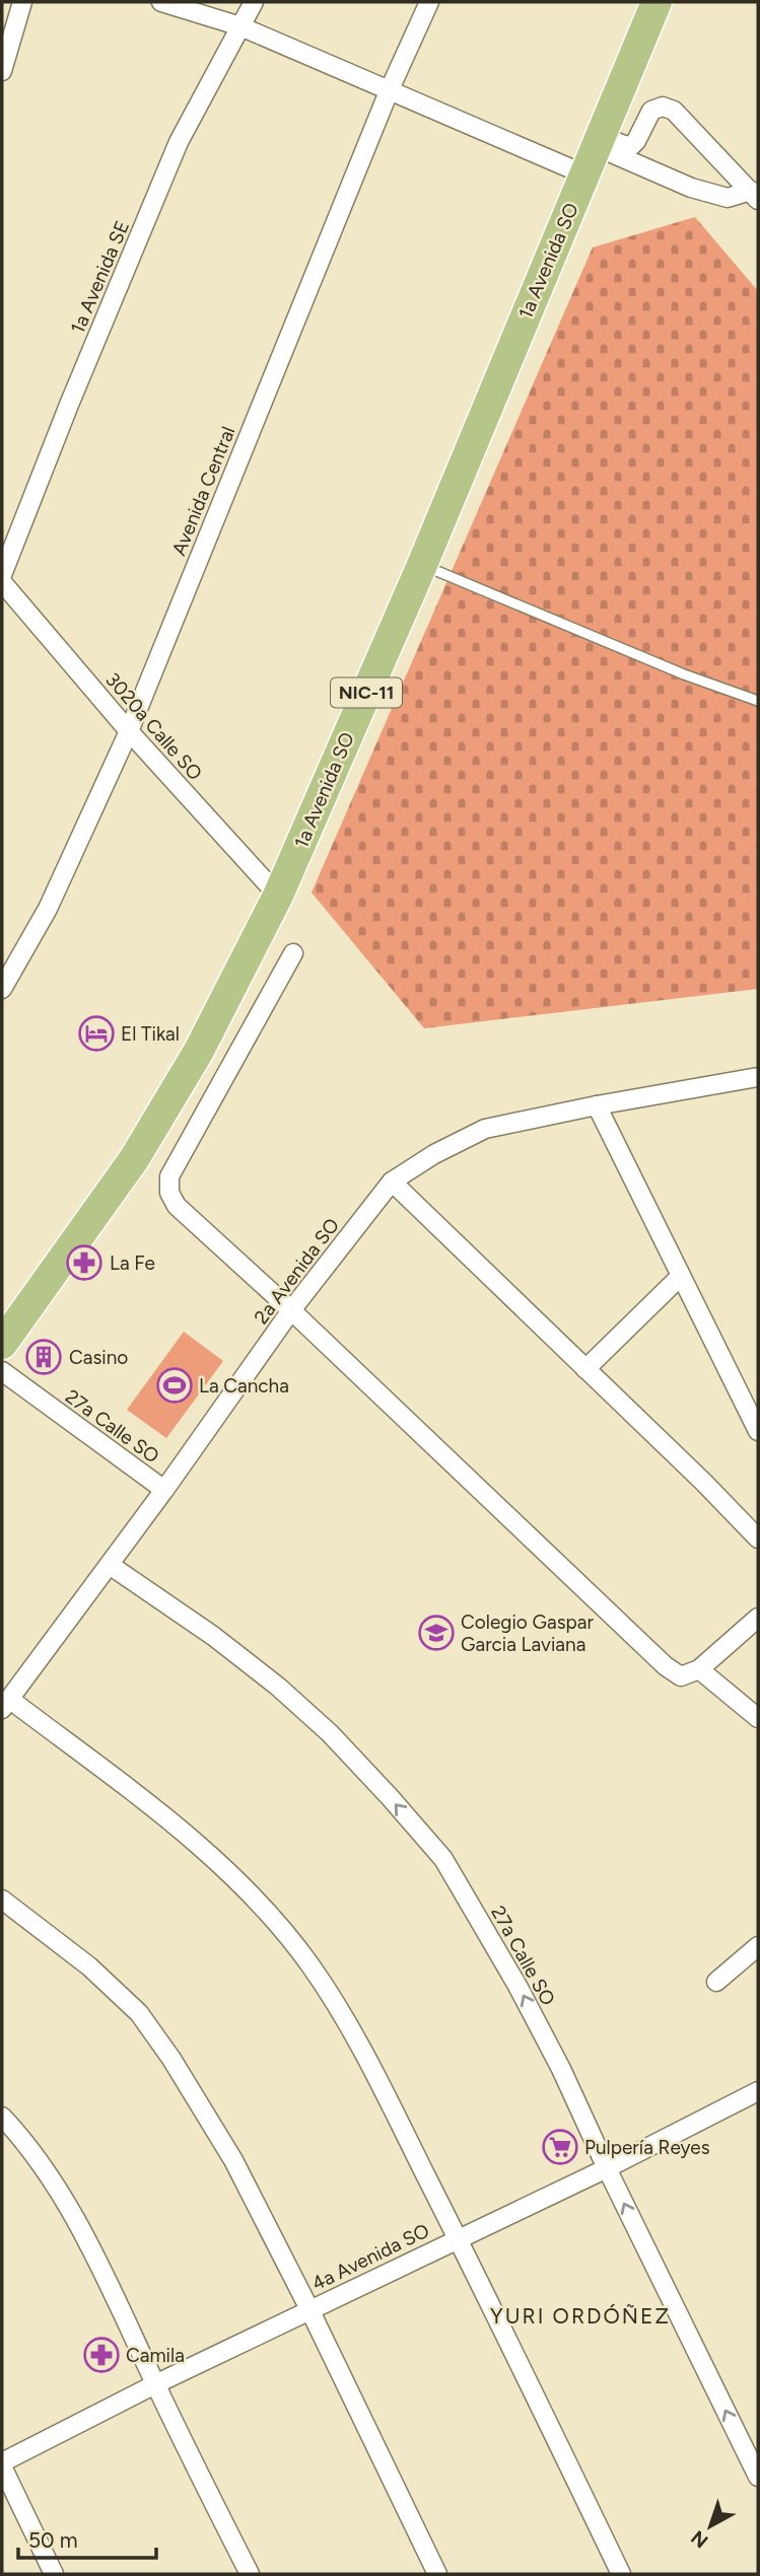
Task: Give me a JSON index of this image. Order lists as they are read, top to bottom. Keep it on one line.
{"streets":{"highway":["1a Avenida SO","NIC-11"],"street":["1a Avenida SE","Avenida Central","3020a Calle SO","2a Avenida SO","27a Calle SO","4a Avenida SO"]},"crossings":[["1a Avenida SO","3020a Calle SO"],["Avenida Central","3020a Calle SO"],["2a Avenida SO","27a Calle SO"],["27a Calle SO","4a Avenida SO"]],"one_way":["27a Calle SO"],"districts":["YURI ORDÓÑEZ"],"places":{"hotel":["El Tikal"],"pharmacy":["La Fe","Camila"],"building":["Casino"],"sports":["La Cancha"],"school or university":["Colegio Gaspar Garcia Laviana"],"supermarket":["Pulpería Reyes"]},"scale_bar":"50 m","north":"bottom left"}
